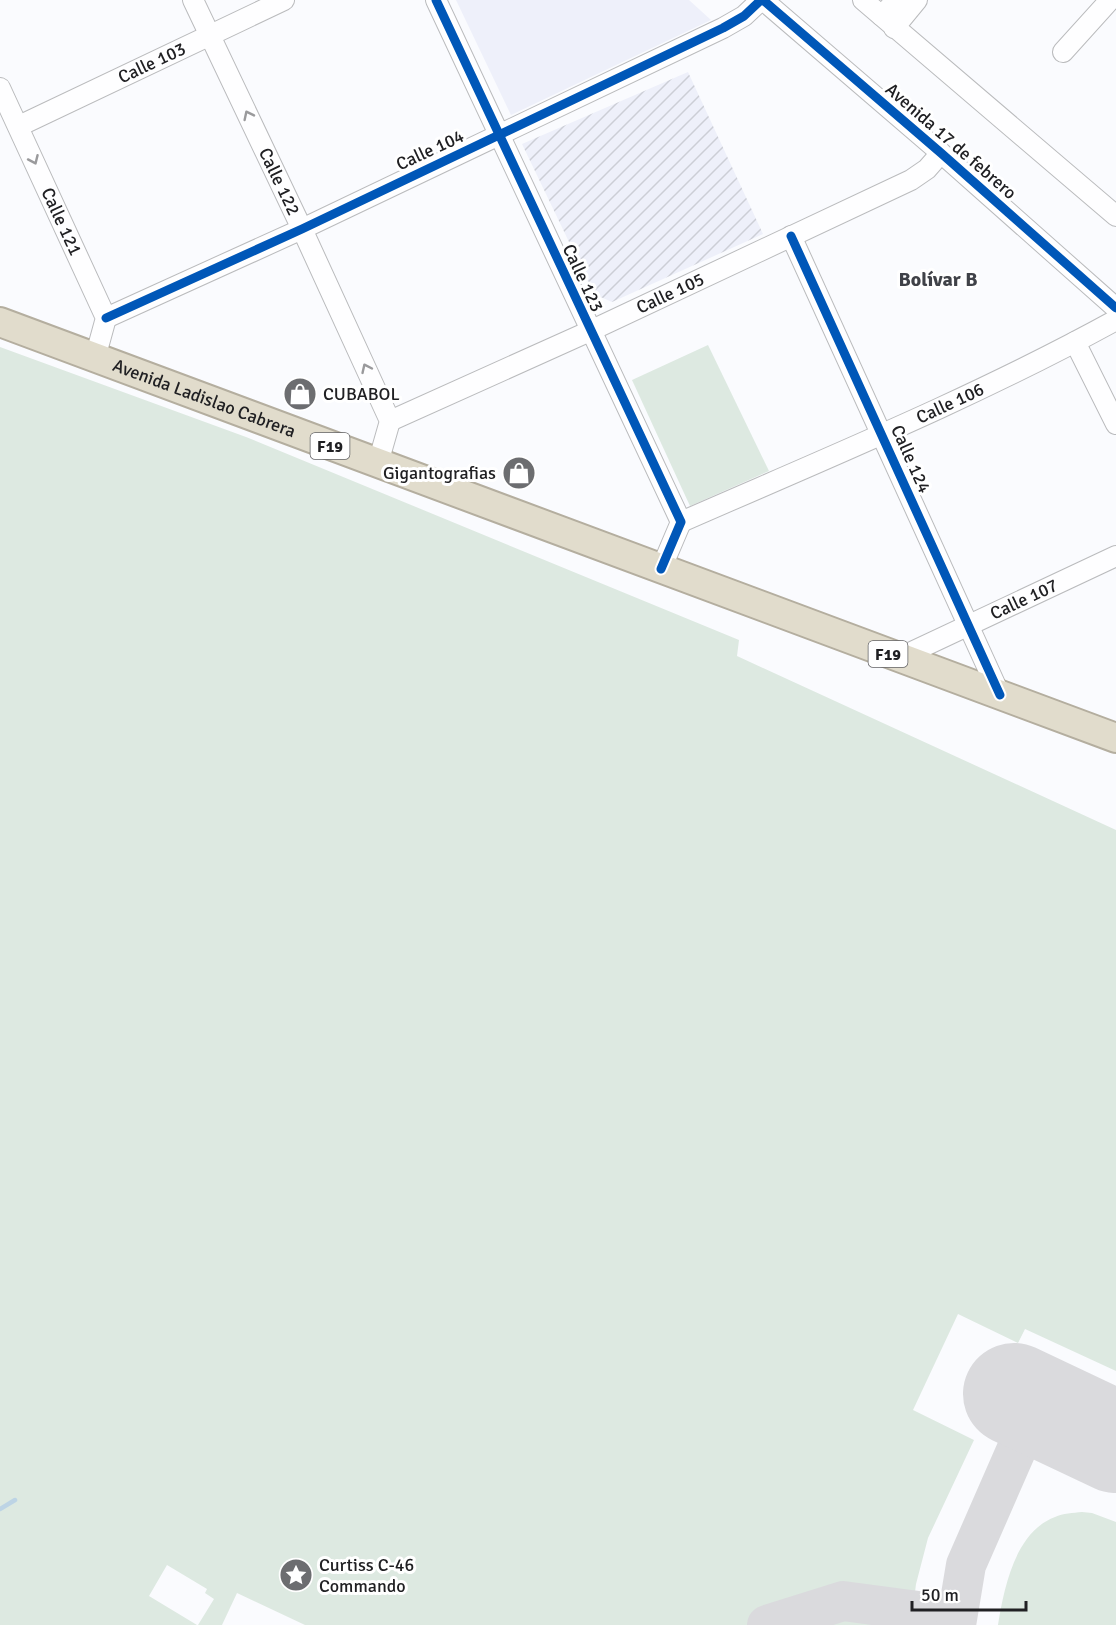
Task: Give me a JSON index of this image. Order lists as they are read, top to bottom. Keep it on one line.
{"streets":{"highway":["Avenida Ladislao Cabrera","F19"],"street":["Calle 103","Avenida 17 de febrero","Calle 104","Calle 122","Calle 121","Calle 123","Calle 105","Calle 106","Calle 124","Calle 107"]},"crossings":[["Calle 103","Calle 122"],["Calle 103","Calle 121"],["Avenida 17 de febrero","Calle 104"],["Avenida 17 de febrero","Calle 105"],["Calle 104","Calle 122"],["Calle 104","Calle 121"],["Calle 104","Calle 123"],["Calle 122","Calle 105"],["Calle 123","Calle 105"],["Calle 123","Calle 106"],["Calle 105","Calle 124"],["Avenida Ladislao Cabrera","Calle 124"],["Avenida Ladislao Cabrera","Calle 107"],["Calle 106","Calle 124"],["Calle 124","Calle 107"]],"one_way":["Calle 122","Calle 121"],"districts":["Bolívar B"],"places":{"shop":["CUBABOL","Gigantografias"],"place":["Curtiss C-46 Commando"]},"scale_bar":"50 m"}
